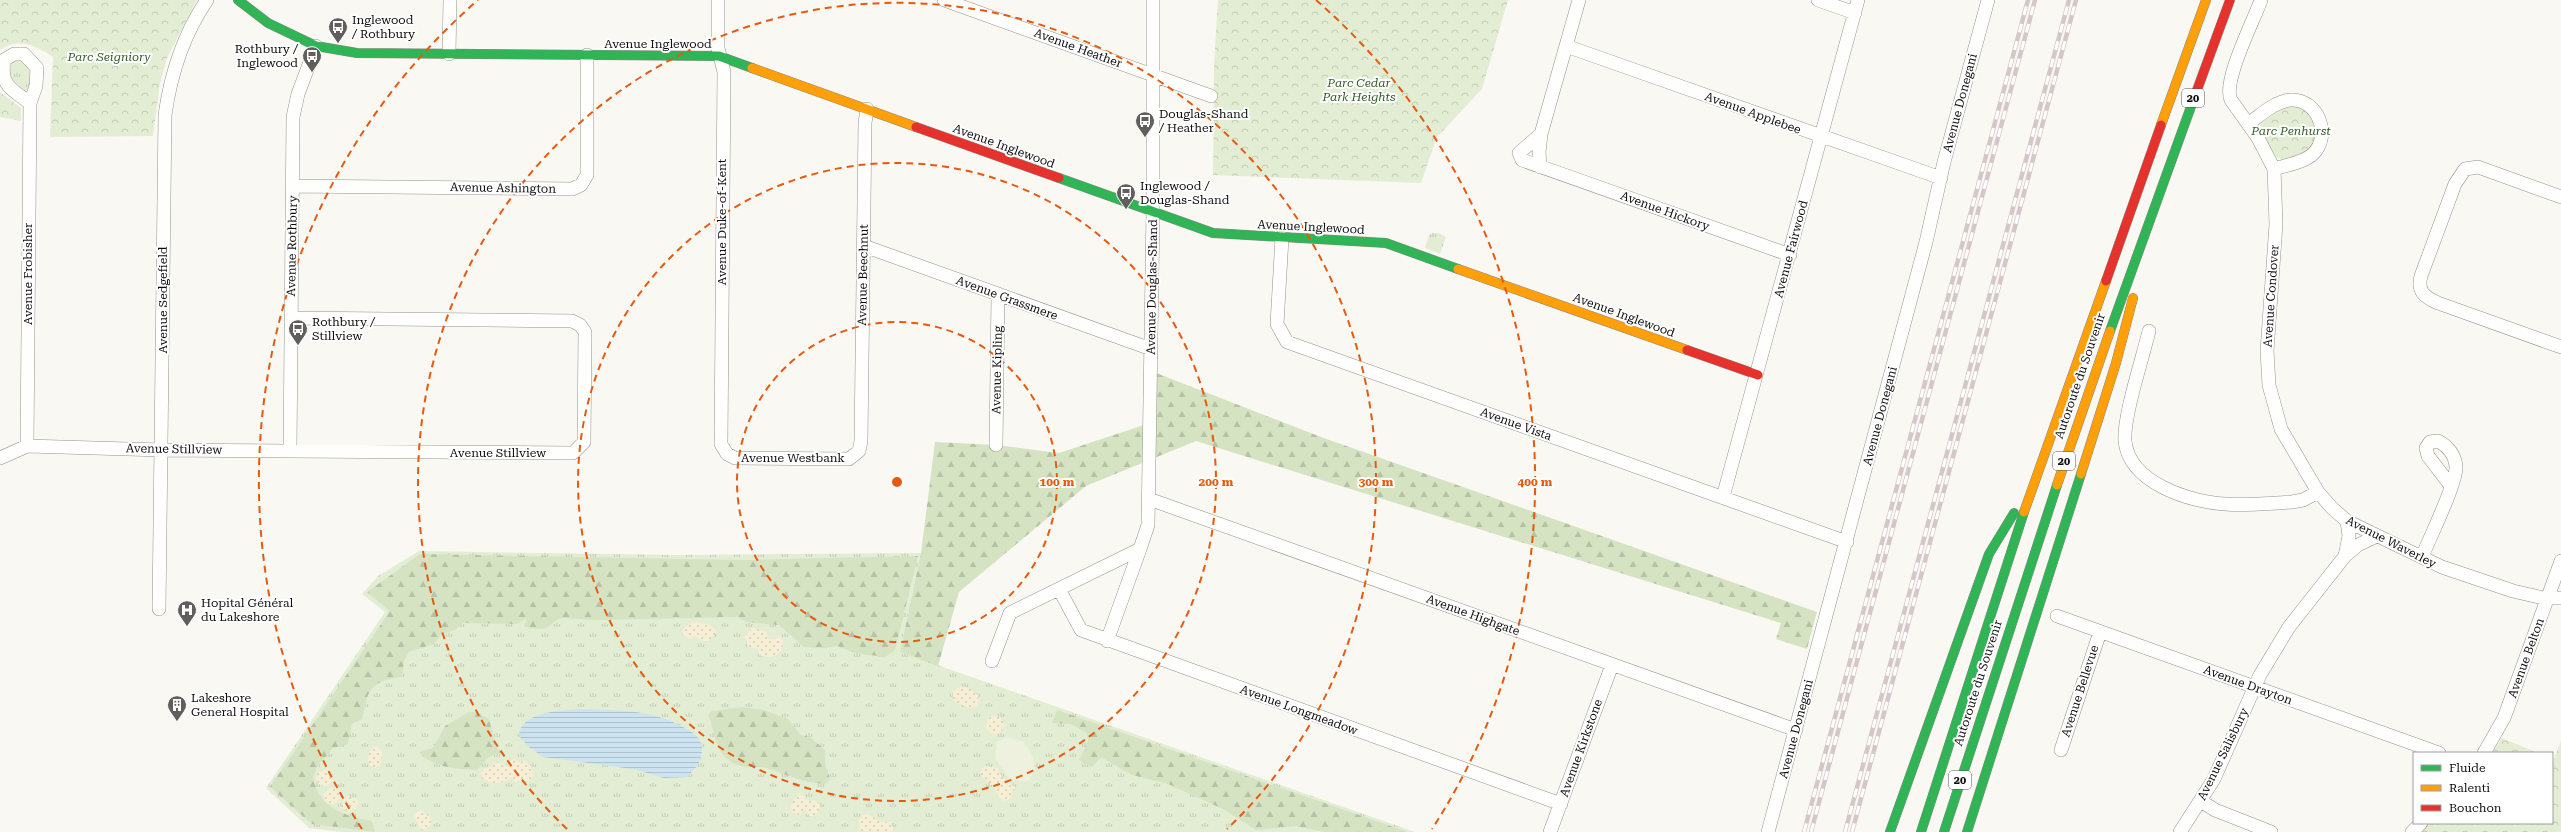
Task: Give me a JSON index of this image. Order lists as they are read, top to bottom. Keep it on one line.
{"streets":{"main road":["Avenue Inglewood","20","Autoroute du Souvenir"],"street":["Avenue Heather","Avenue Donegani","Avenue Applebee","Avenue Ashington","Avenue Hickory","Avenue Duke-of-Kent","Avenue Rothbury","Avenue Fairwood","Avenue Frobisher","Avenue Beechnut","Avenue Douglas-Shand","Avenue Condover","Avenue Grassmere","Avenue Sedgefield","Avenue Kipling","Avenue Vista","Avenue Stillview","Avenue Westbank","Avenue Waverley","Avenue Highgate","Avenue Belton","Avenue Drayton","Avenue Bellevue","Avenue Longmeadow","Avenue Kirkstone","Avenue Salisbury"]},"crossings":[["Avenue Inglewood","Avenue Ashington"],["Avenue Inglewood","Avenue Duke-of-Kent"],["Avenue Inglewood","Avenue Rothbury"],["Avenue Inglewood","Avenue Fairwood"],["Avenue Inglewood","Avenue Beechnut"],["Avenue Inglewood","Avenue Douglas-Shand"],["Avenue Inglewood","Avenue Vista"],["Avenue Heather","Avenue Douglas-Shand"],["Avenue Donegani","Avenue Applebee"],["Avenue Donegani","Avenue Vista"],["Avenue Donegani","Avenue Highgate"],["Avenue Applebee","Avenue Fairwood"],["Avenue Ashington","Avenue Rothbury"],["Avenue Hickory","Avenue Fairwood"],["Avenue Duke-of-Kent","Avenue Westbank"],["Avenue Rothbury","Avenue Stillview"],["Avenue Fairwood","Avenue Vista"],["Avenue Frobisher","Avenue Stillview"],["Avenue Beechnut","Avenue Grassmere"],["Avenue Beechnut","Avenue Westbank"],["Avenue Douglas-Shand","Avenue Grassmere"],["Avenue Douglas-Shand","Avenue Highgate"],["Avenue Douglas-Shand","Avenue Longmeadow"],["Avenue Condover","Avenue Waverley"],["Avenue Grassmere","Avenue Kipling"],["Avenue Sedgefield","Avenue Stillview"],["Avenue Waverley","Avenue Belton"],["Avenue Waverley","Avenue Salisbury"],["Avenue Highgate","Avenue Kirkstone"],["Avenue Drayton","Avenue Bellevue"],["Avenue Drayton","Avenue Salisbury"],["Avenue Longmeadow","Avenue Kirkstone"]],"parks":["Parc Seigniory","Parc Cedar Park Heights","Parc Penhurst"],"places":{"bus stop":["Inglewood / Rothbury","Rothbury / Inglewood","Douglas-Shand / Heather","Inglewood / Douglas-Shand","Rothbury / Stillview"],"hospital":["Hopital Général du Lakeshore"],"building":["Lakeshore General Hospital"]},"legend":["Fluide","Ralenti","Bouchon"],"rings":["100 m","200 m","300 m","400 m"]}
